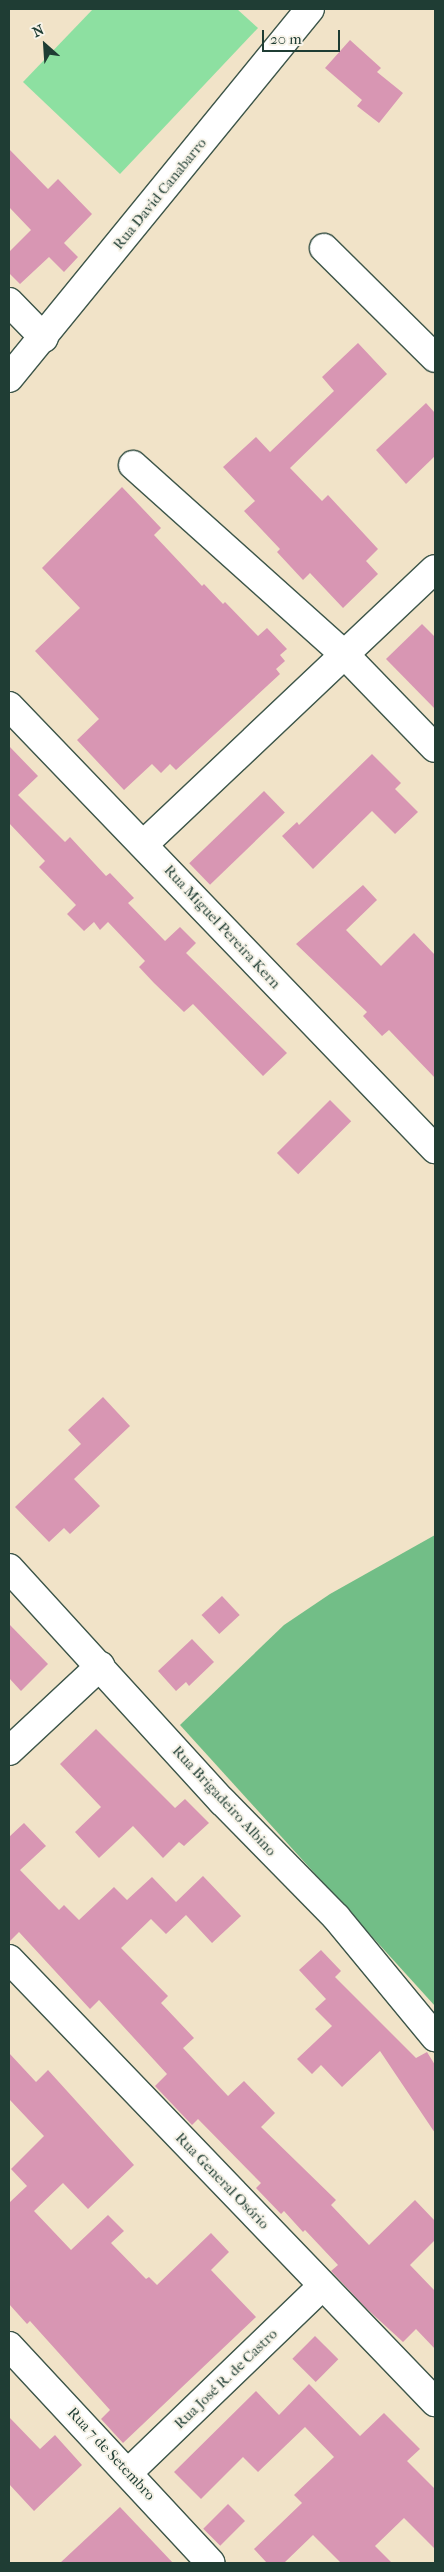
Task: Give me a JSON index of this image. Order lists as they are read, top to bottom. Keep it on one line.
{"streets":{"street":["Rua David Canabarro","Rua Miguel Pereira Kern","Rua Brigadeiro Albino","Rua General Osório","Rua José R. de Castro","Rua 7 de Setembro"]},"crossings":[["Rua General Osório","Rua José R. de Castro"],["Rua José R. de Castro","Rua 7 de Setembro"]],"scale_bar":"20 m","north":"top left"}
